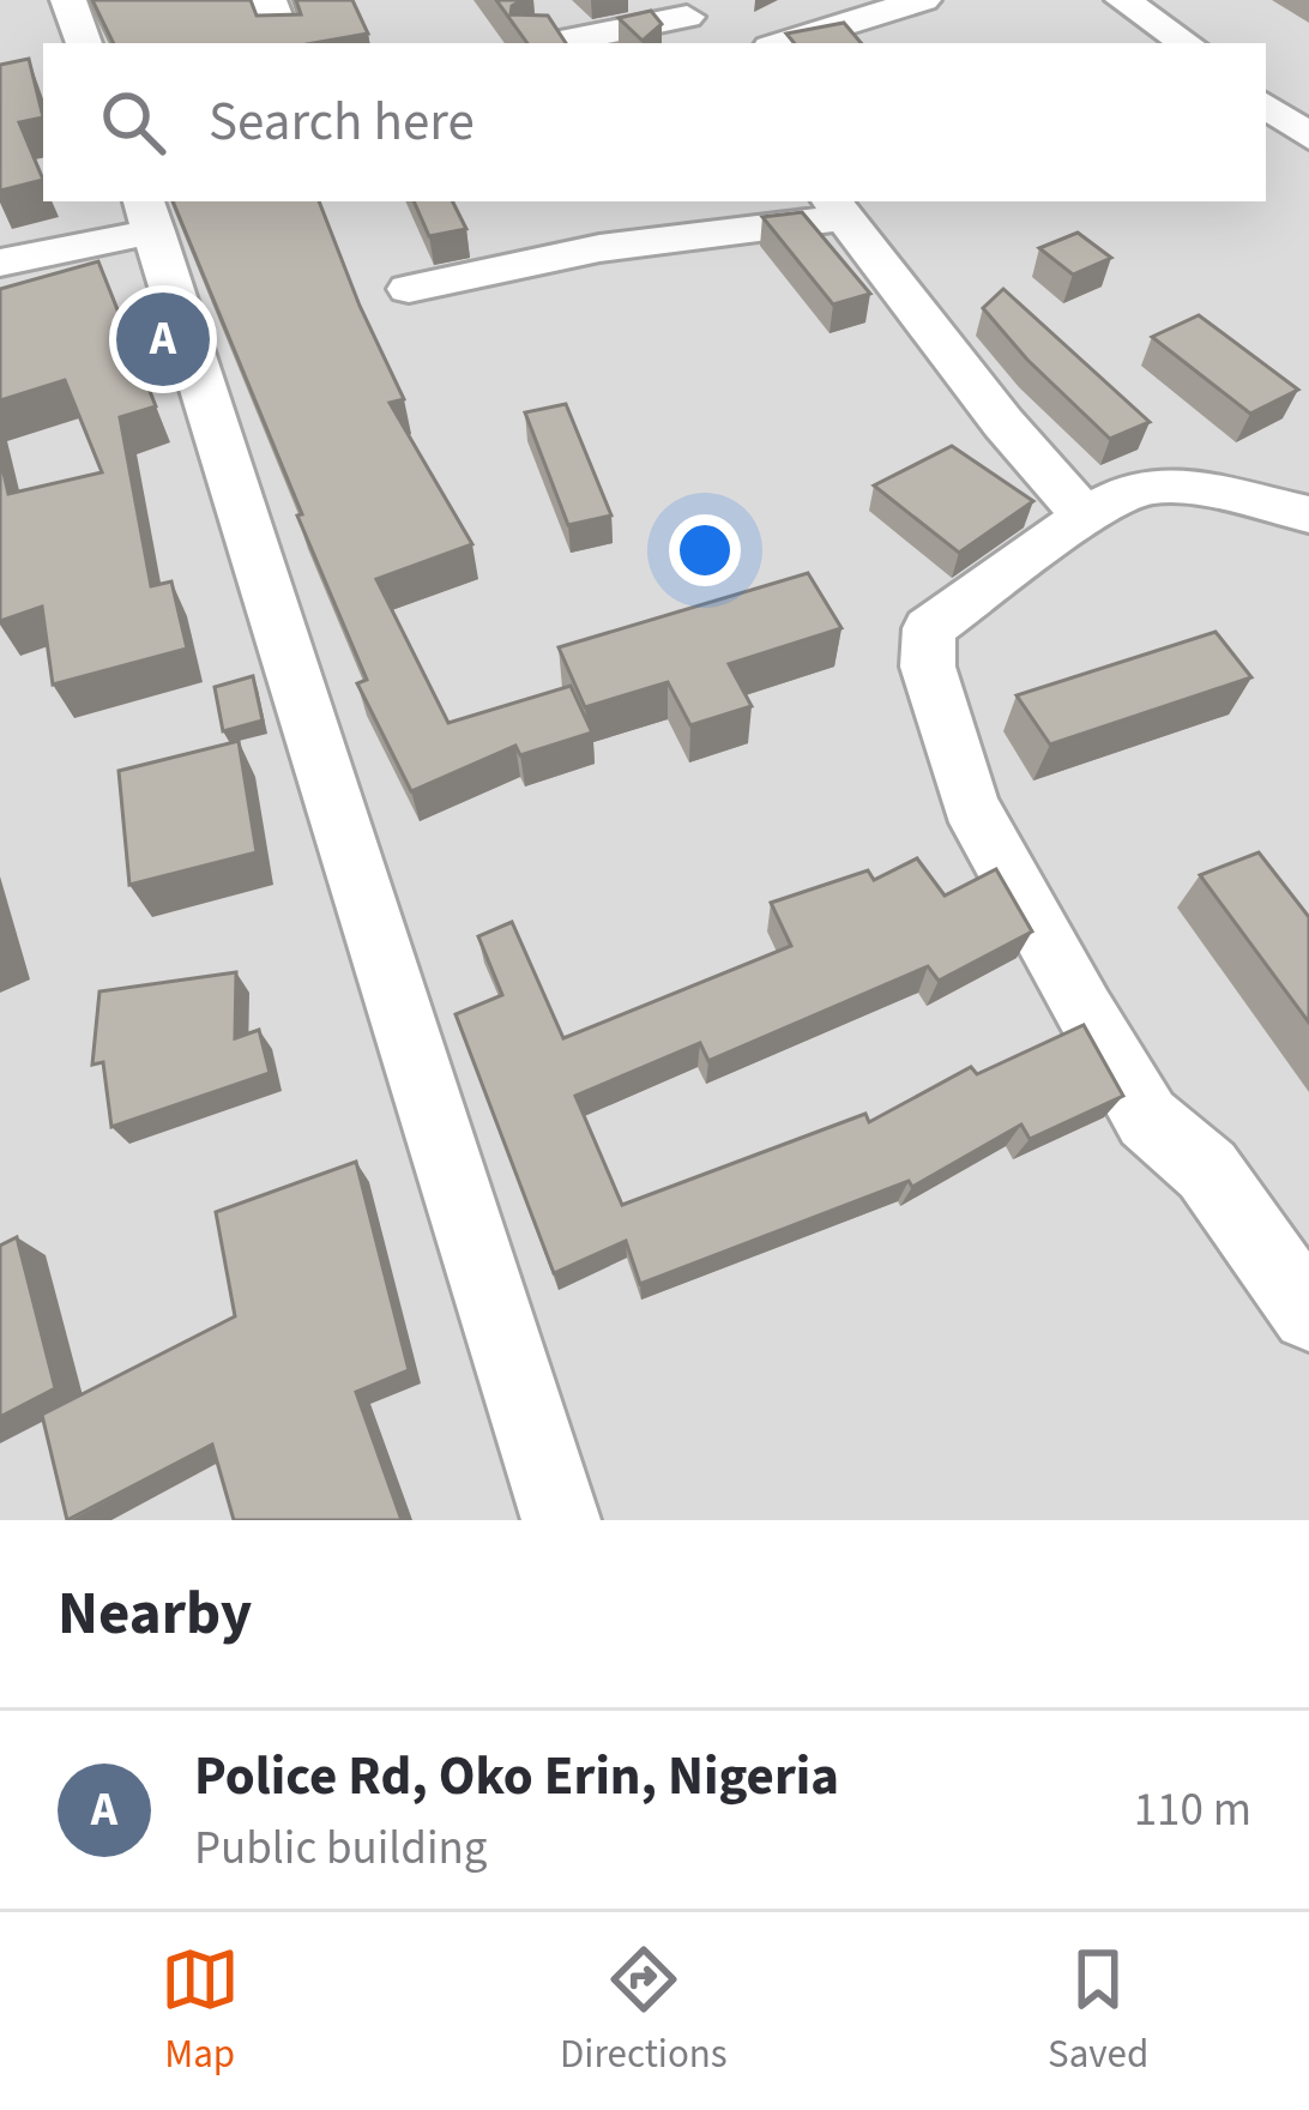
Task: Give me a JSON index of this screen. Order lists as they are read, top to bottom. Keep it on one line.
{"page":{"search":"Search here","pins":"A","heading":"Nearby","list":[{"mark":"A","name":"Police Rd, Oko Erin, Nigeria","note":"Public building","value":"110 m"}],"nav":["Map","Directions","Saved"]}}
